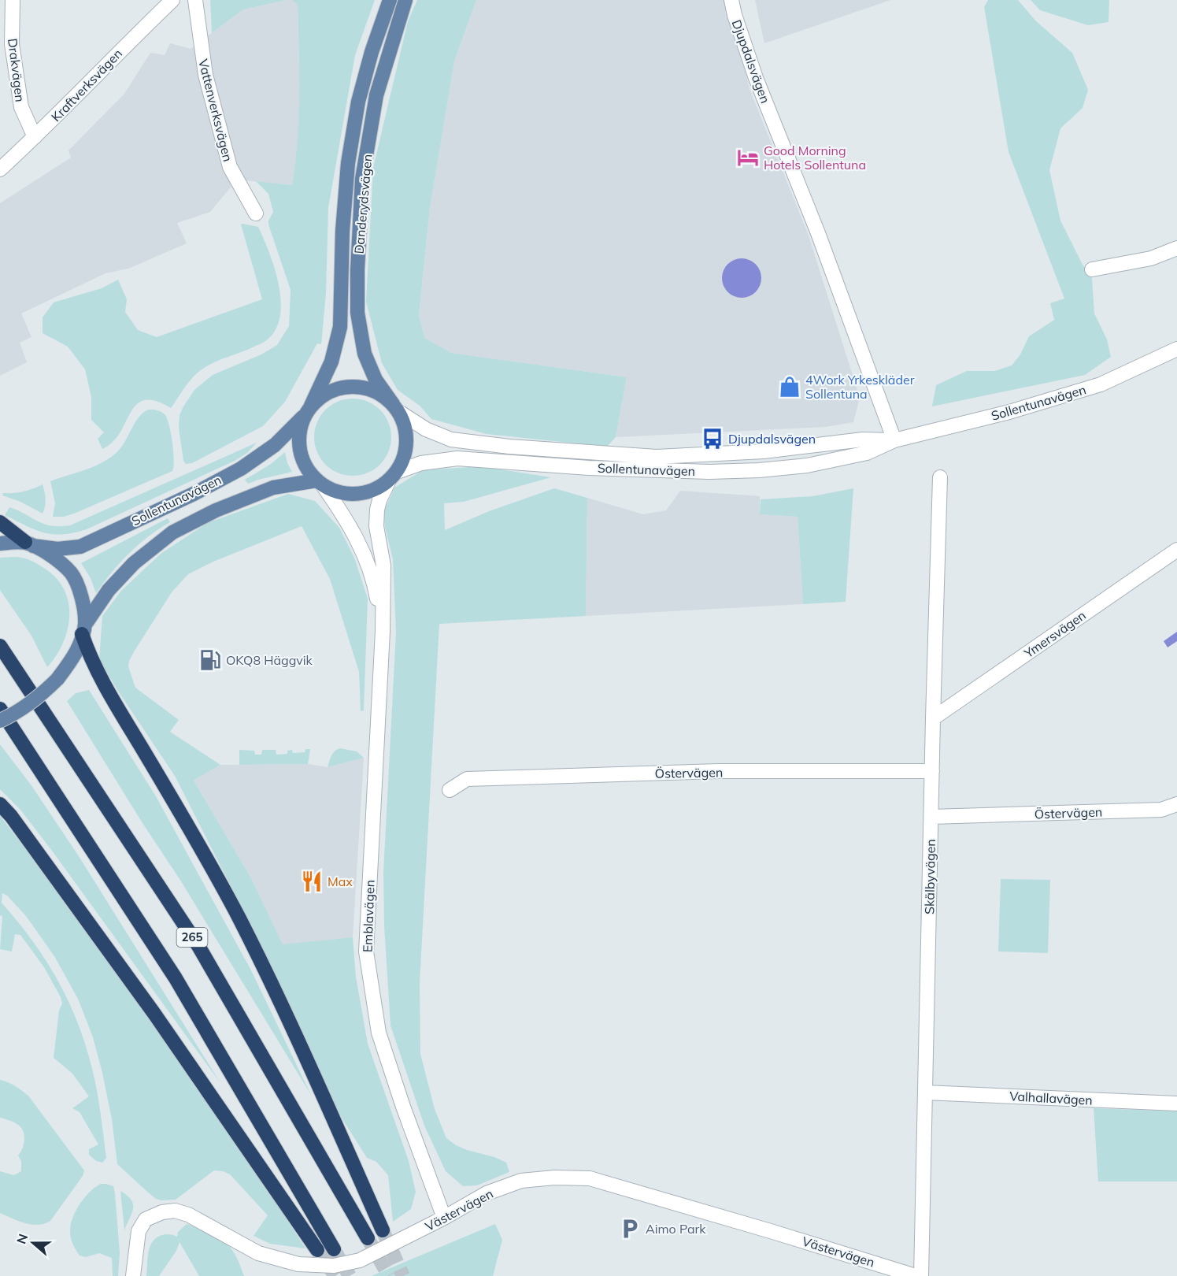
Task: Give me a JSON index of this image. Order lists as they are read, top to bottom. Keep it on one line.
{"streets":{"highway":["265"],"main road":["Danderydsvägen","Sollentunavägen"],"street":["Djupdalsvägen","Drakvägen","Kraftverksvägen","Vattenverksvägen","Ymersvägen","Östervägen","Skälbyvägen","Emblavägen","Valhallavägen","Västervägen"]},"crossings":[["Djupdalsvägen","Sollentunavägen"],["Drakvägen","Kraftverksvägen"],["Danderydsvägen","Sollentunavägen"],["Danderydsvägen","Emblavägen"],["Sollentunavägen","Emblavägen"],["Ymersvägen","Skälbyvägen"],["Östervägen","Skälbyvägen"],["Skälbyvägen","Valhallavägen"],["Emblavägen","Västervägen"]],"places":{"hotel":["Good Morning Hotels Sollentuna"],"shop":["4Work Yrkeskläder Sollentuna"],"bus stop":["Djupdalsvägen"],"fuel station":["OKQ8 Häggvik"],"restaurant":["Max"],"parking":["Aimo Park"]},"north":"left"}
